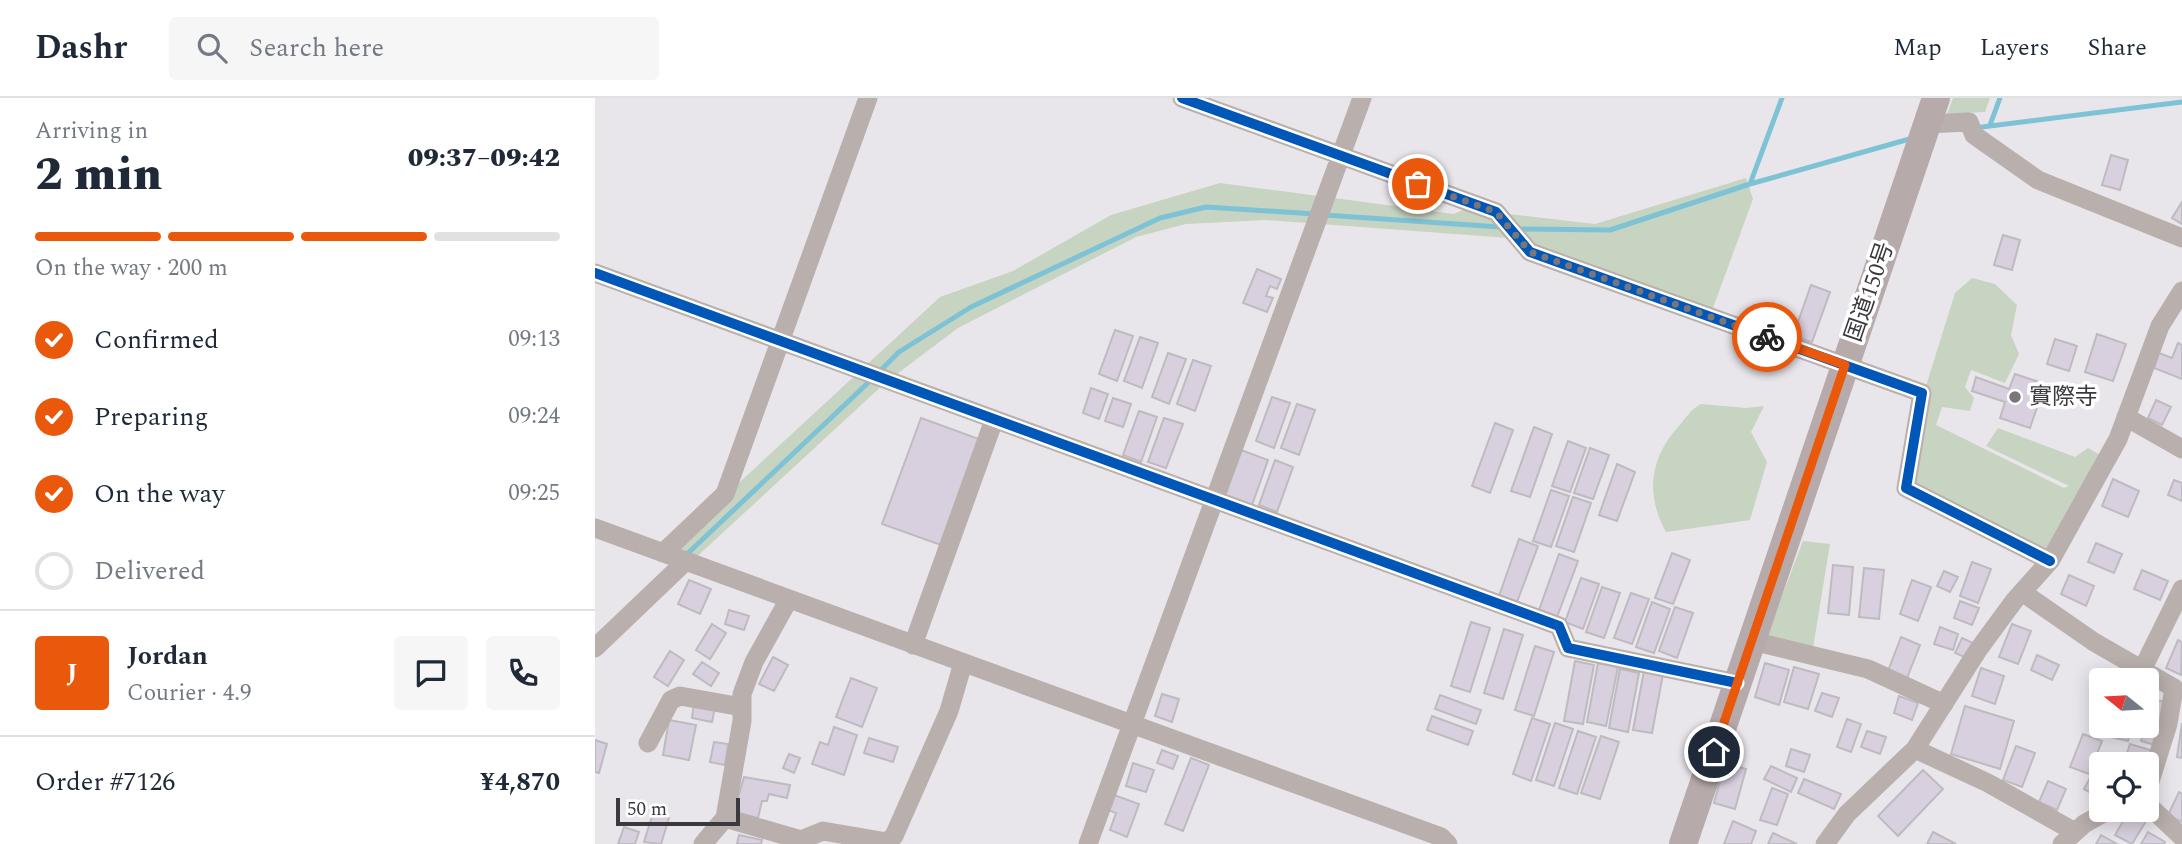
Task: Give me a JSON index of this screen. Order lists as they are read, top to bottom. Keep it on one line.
{"streets":{"highway":["国道150号"]},"places":["實際寺"],"scale_bar":"50 m","north":"left","page":{"header":"Dashr","search":"Search here","nav":["Map","Layers","Share"],"heading":["2 min","Arriving in","09:37–09:42"],"panel":["Jordan","Courier · 4.9","Order #7126","¥4,870"],"bar":"On the way · 200 m","list":[["Confirmed","09:13"],["Preparing","09:24"],["On the way","09:25"],"Delivered"],"round":"J","scale":"50 m"}}
